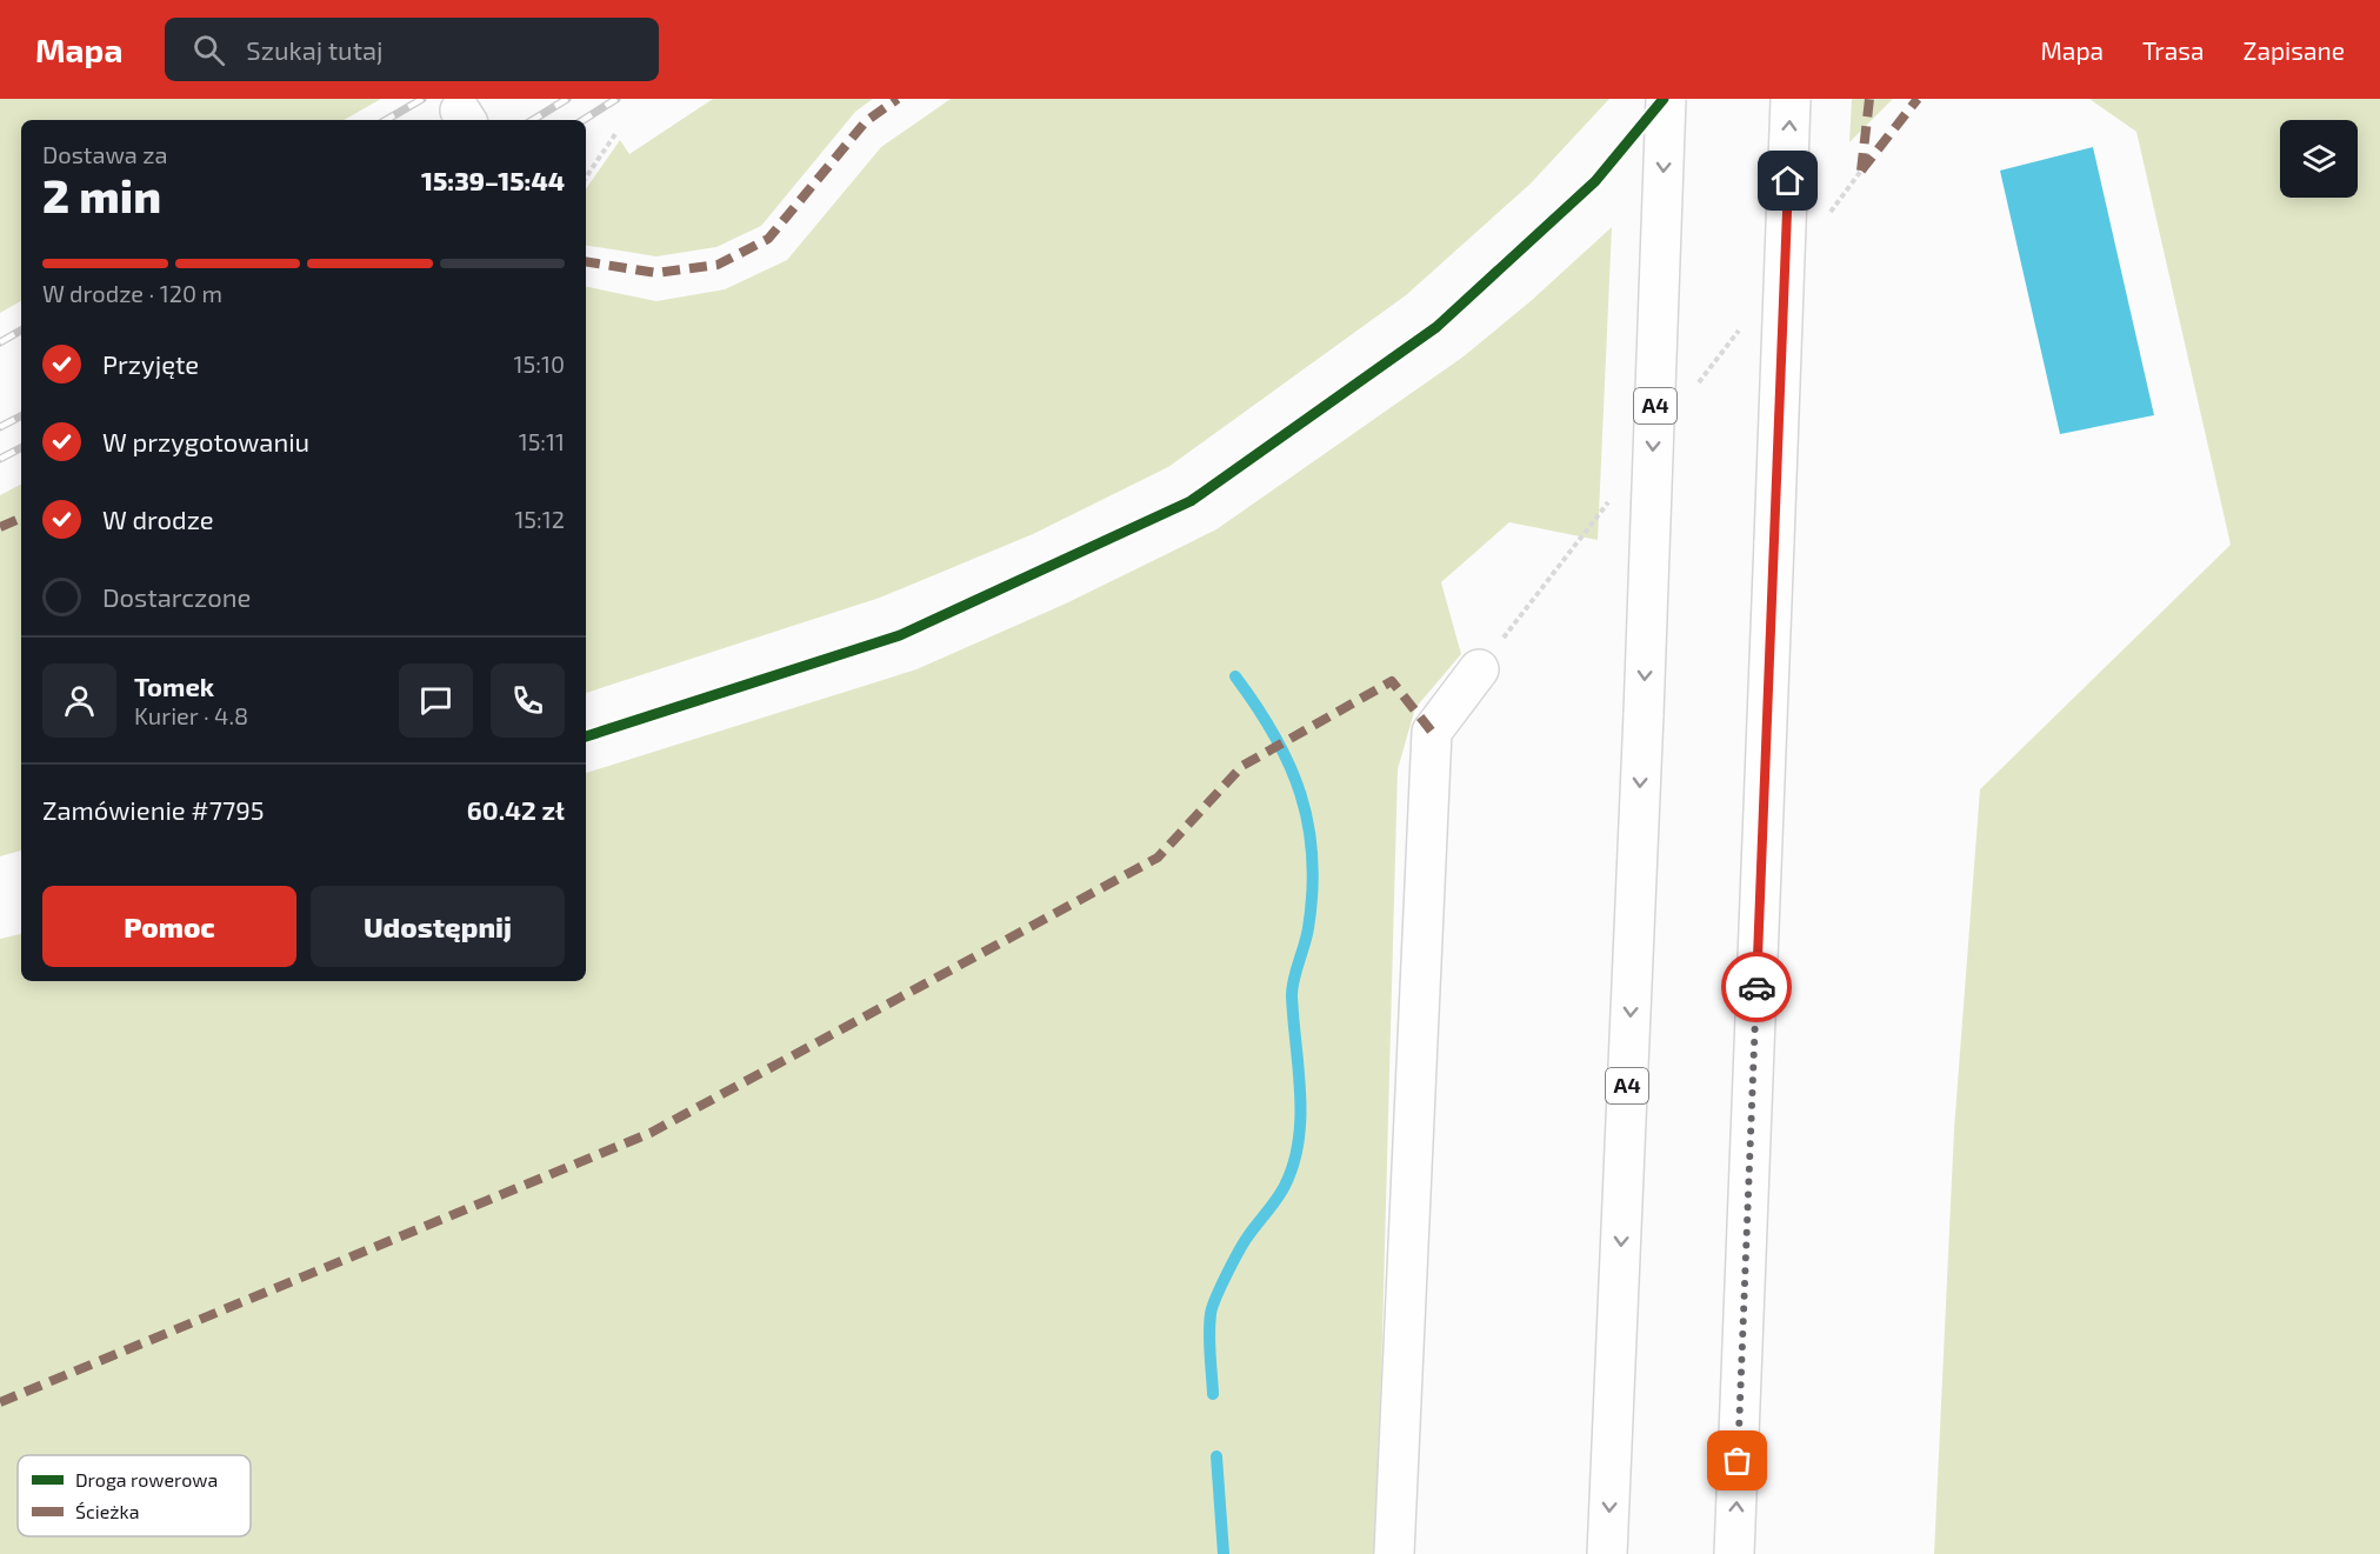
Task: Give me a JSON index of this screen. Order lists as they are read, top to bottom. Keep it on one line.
{"streets":{"main road":["A4"]},"legend":["Droga rowerowa","Ścieżka"],"page":{"header":"Mapa","search":"Szukaj tutaj","nav":["Mapa","Trasa","Zapisane"],"heading":["2 min","Dostawa za","15:39–15:44"],"panel":["Tomek","Kurier · 4.8","Zamówienie #7795","60.42 zł"],"bar":"W drodze · 120 m","list":[["Przyjęte","15:10"],["W przygotowaniu","15:11"],["W drodze","15:12"],"Dostarczone"],"buttons":["Pomoc","Udostępnij"]}}
